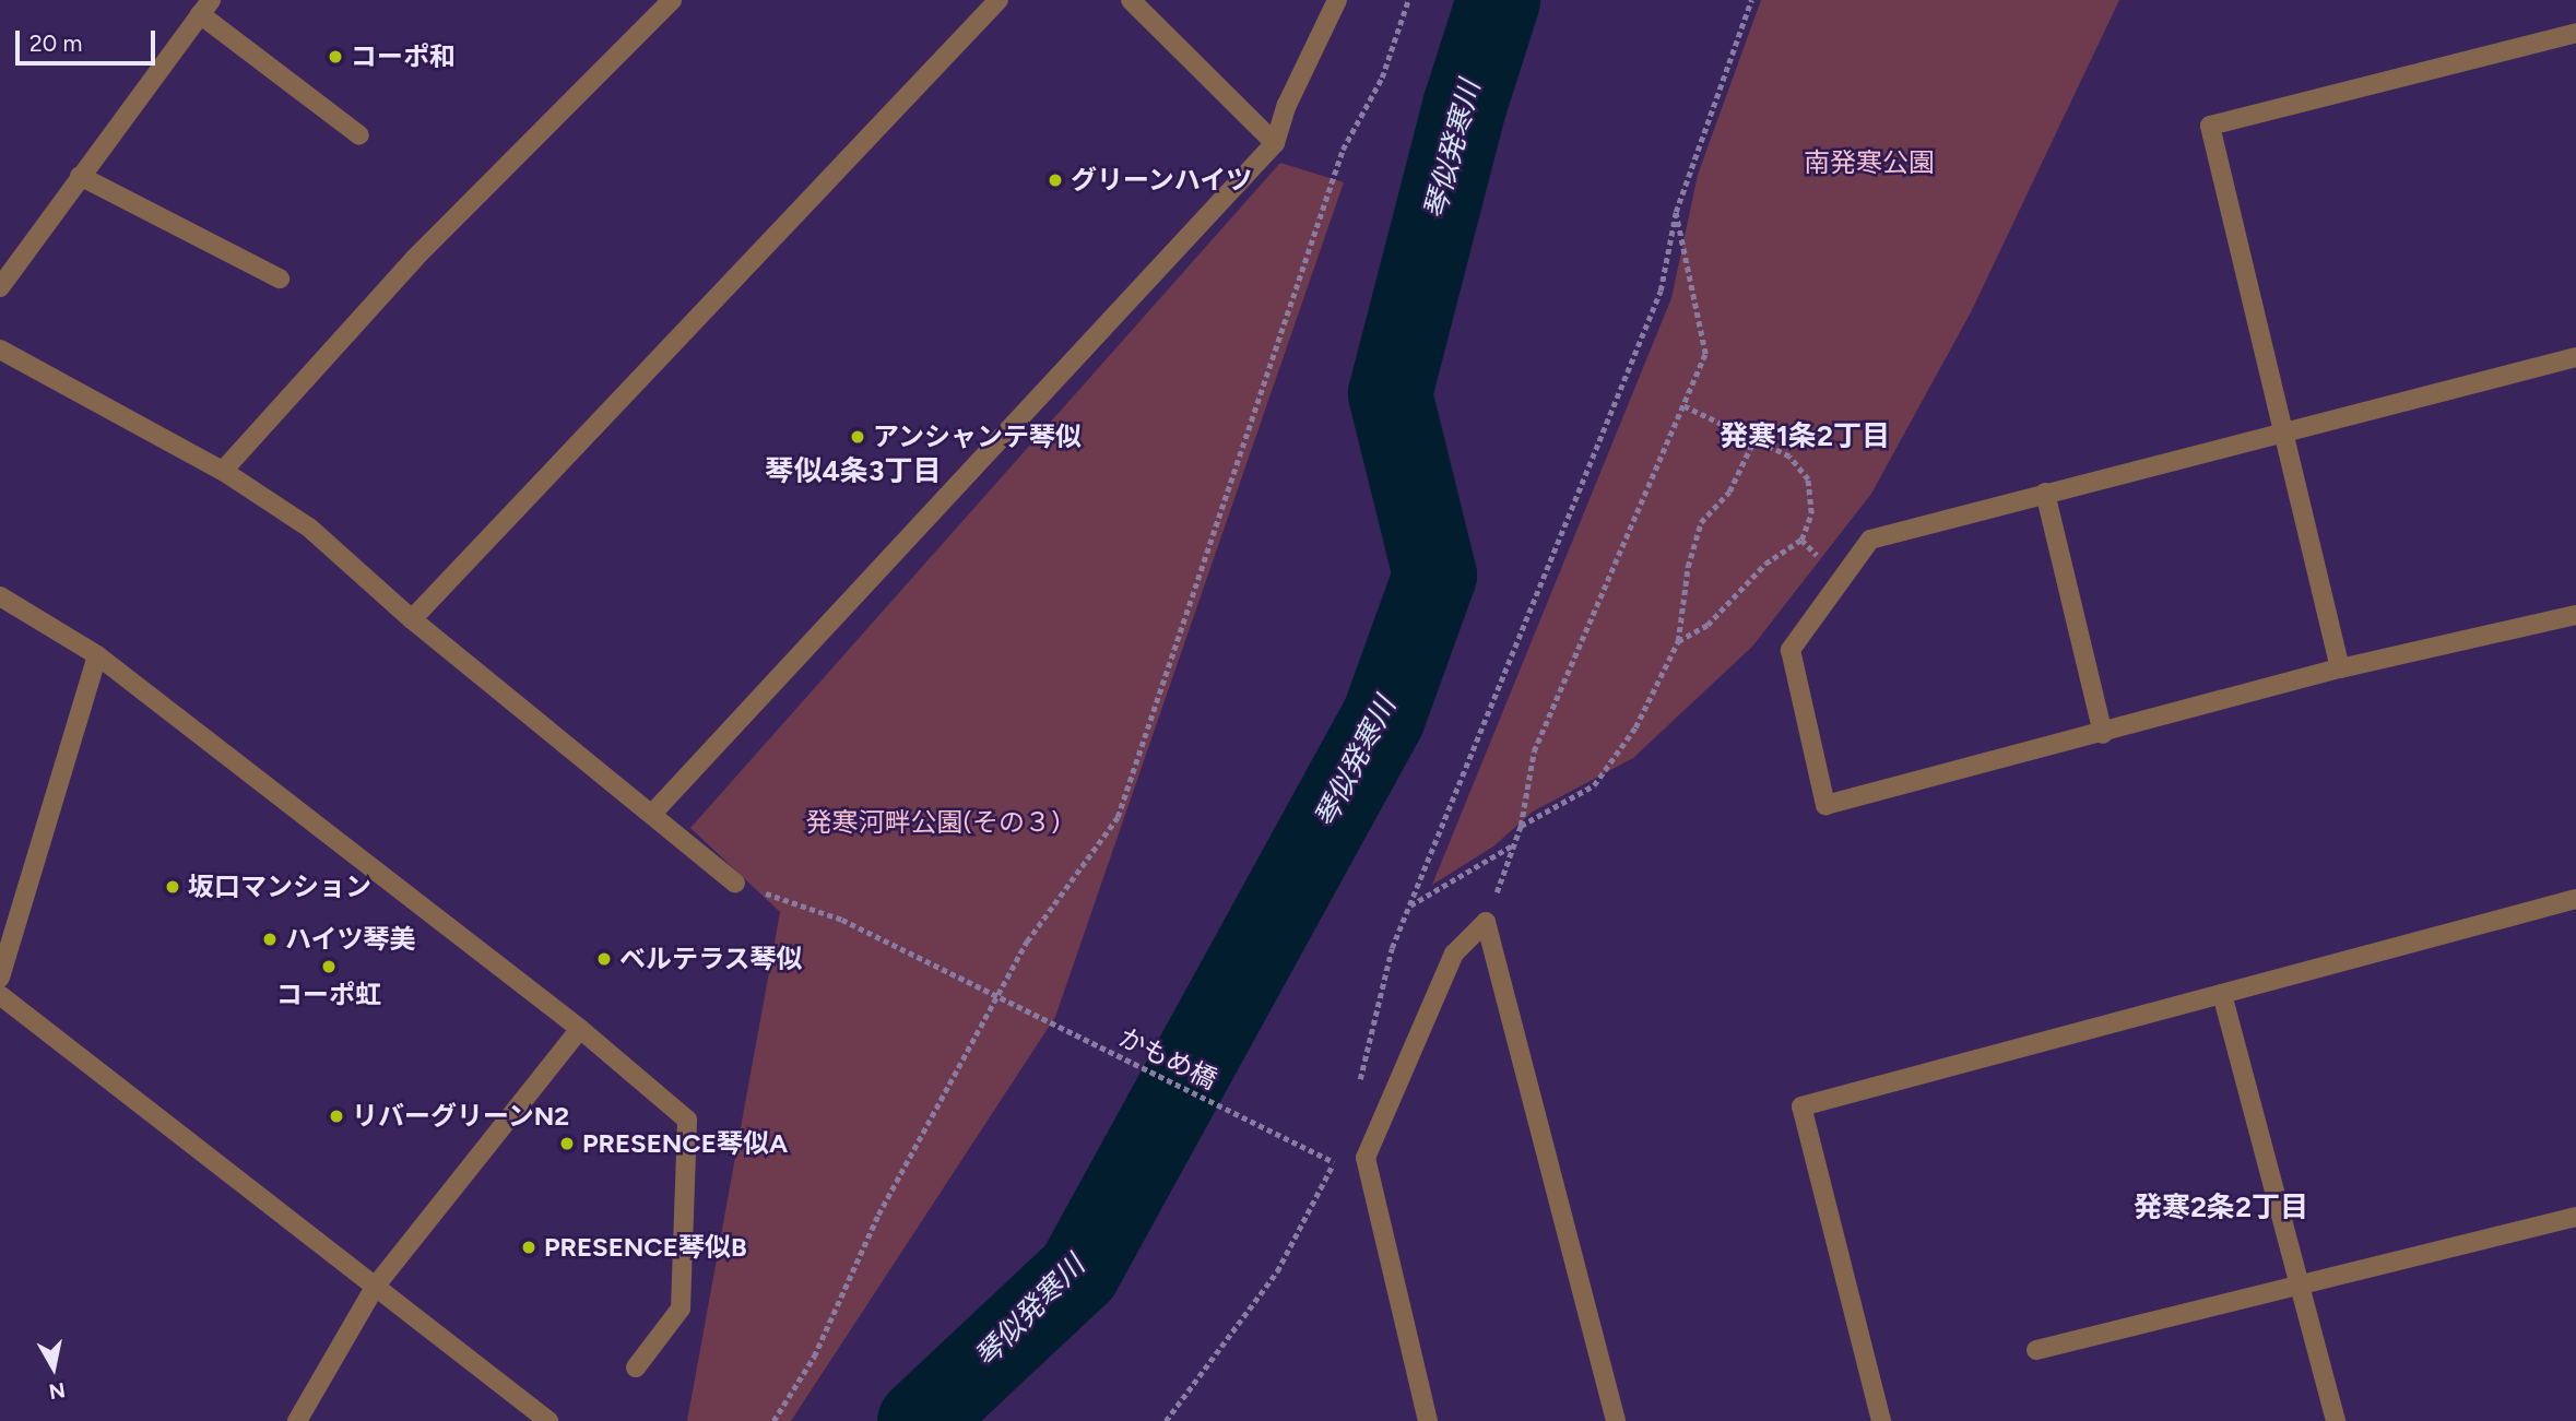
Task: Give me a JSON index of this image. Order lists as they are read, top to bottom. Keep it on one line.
{"streets":{"path":["かもめ橋"]},"districts":["発寒1条2丁目","琴似4条3丁目","発寒2条2丁目"],"water":["琴似発寒川"],"parks":["南発寒公園","発寒河畔公園(その３)"],"places":["コーポ和","グリーンハイツ","アンシャンテ琴似","坂口マンション","ハイツ琴美","ベルテラス琴似","コーポ虹","リバーグリーンN2","PRESENCE琴似A","PRESENCE琴似B"],"scale_bar":"20 m","north":"bottom"}
